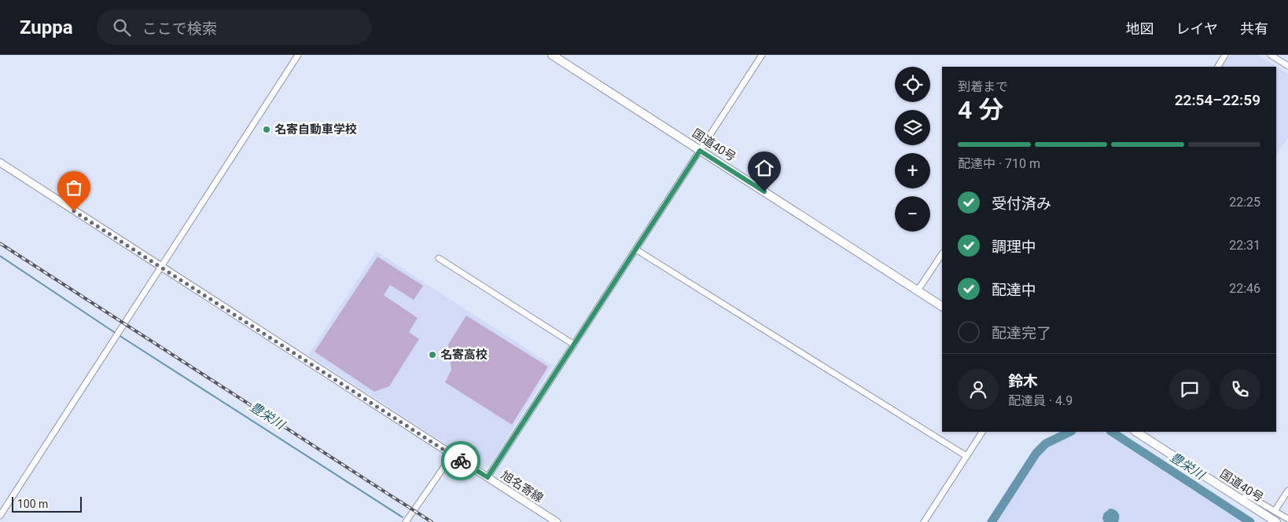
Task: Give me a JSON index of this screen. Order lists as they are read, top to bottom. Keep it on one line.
{"streets":{"highway":["国道40号"],"main road":["旭名寄線"]},"water":["豊栄川"],"places":["名寄自動車学校","名寄高校"],"scale_bar":"100 m","page":{"header":"Zuppa","search":"ここで検索","nav":["地図","レイヤ","共有"],"map_buttons":["+","−"],"heading":["4 分","到着まで","22:54–22:59"],"panel":["鈴木","配達員 · 4.9"],"bar":"配達中 · 710 m","list":[["受付済み","22:25"],["調理中","22:31"],["配達中","22:46"],"配達完了"],"scale":"100 m"}}
